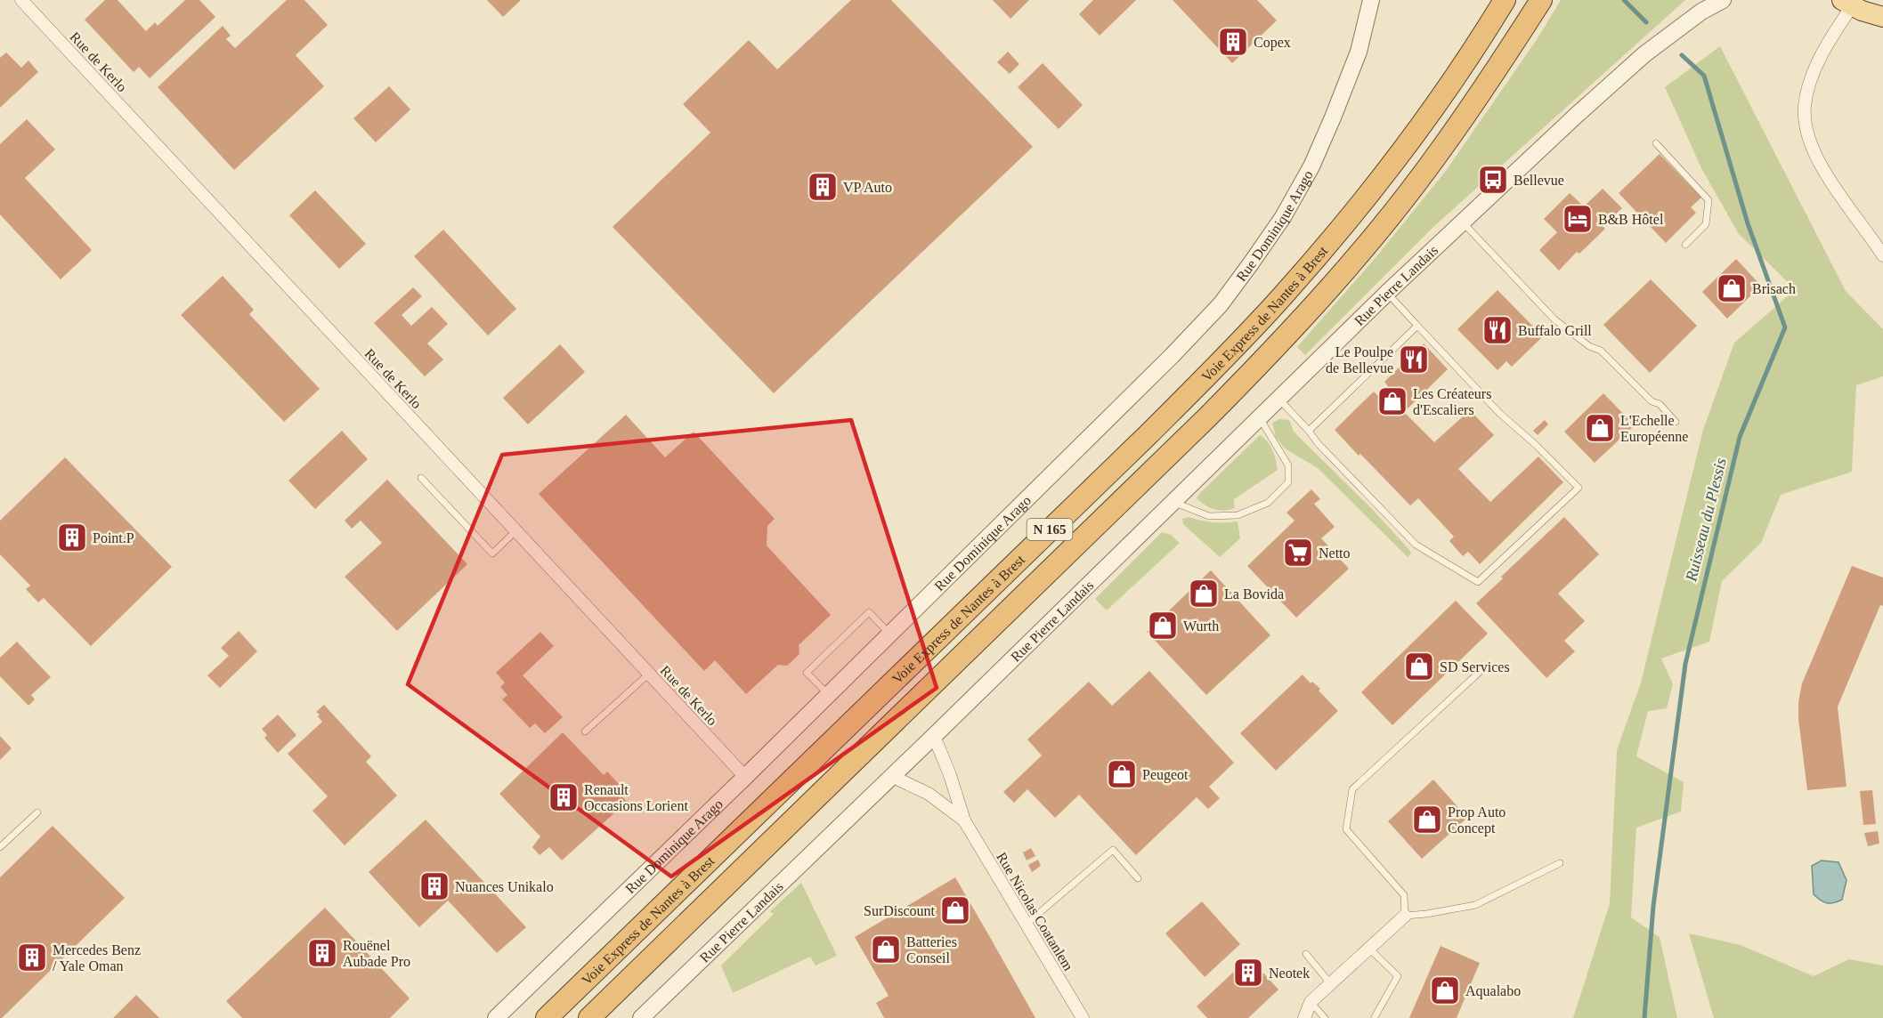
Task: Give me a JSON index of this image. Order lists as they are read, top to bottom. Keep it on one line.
{"streets":{"highway":["Voie Express de Nantes à Brest","N 165"],"street":["Rue de Kerlo","Rue Dominique Arago","Rue Pierre Landais","Rue Nicolas Coatanlem"]},"crossings":[["Rue de Kerlo","Rue Dominique Arago"],["Rue Pierre Landais","Rue Nicolas Coatanlem"]],"water":["Ruisseau du Plessis"],"places":{"building":["Copex","VP Auto","Point.P","Renault Occasions Lorient","Nuances Unikalo","Rouënel Aubade Pro","Mercedes Benz / Yale Oman","Neotek"],"bus stop":["Bellevue"],"hotel":["B&B Hôtel"],"shop":["Brisach","Les Créateurs d'Escaliers","L'Echelle Européenne","La Bovida","Wurth","SD Services","Peugeot","Prop Auto Concept","SurDiscount","Batteries Conseil","Aqualabo"],"restaurant":["Buffalo Grill","Le Poulpe de Bellevue"],"supermarket":["Netto"]}}
